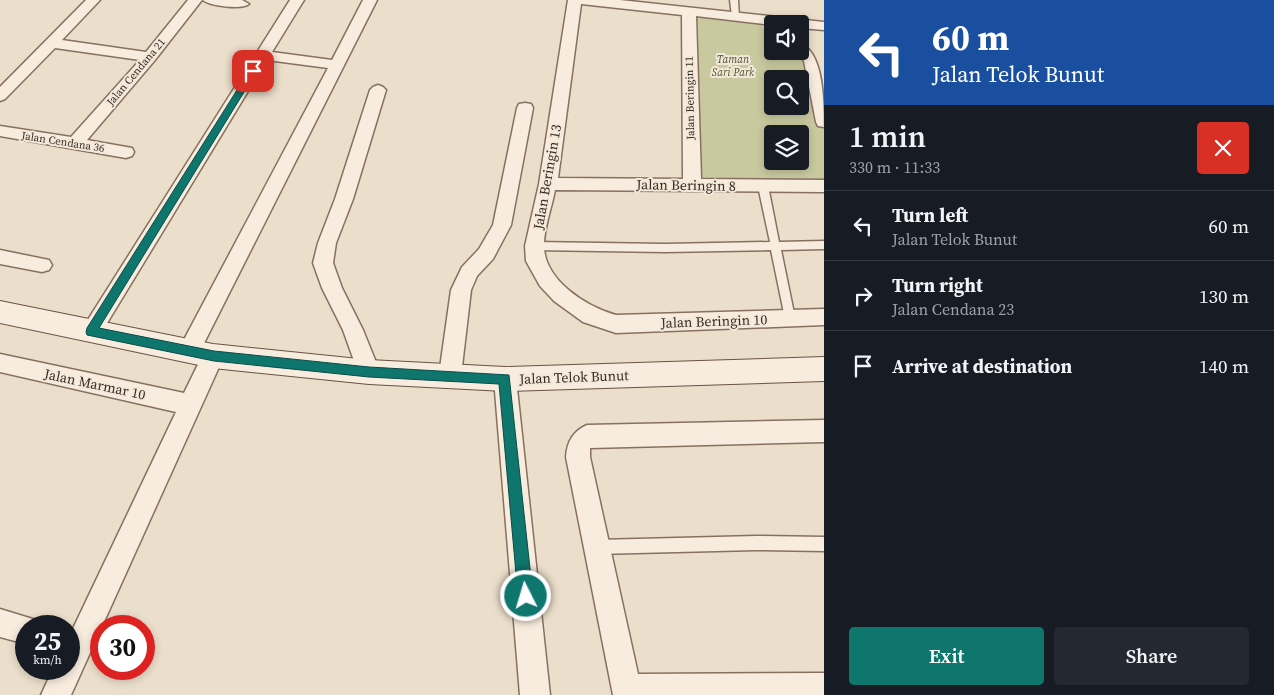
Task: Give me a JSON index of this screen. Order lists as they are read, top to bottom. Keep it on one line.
{"streets":{"street":["Jalan Cendana 21","Jalan Beringin 11","Jalan Cendana 36","Jalan Beringin 13","Jalan Beringin 8","Jalan Beringin 10","Jalan Telok Bunut","Jalan Marmar 10"]},"crossings":[["Jalan Cendana 21","Jalan Cendana 36"],["Jalan Beringin 11","Jalan Beringin 8"],["Jalan Beringin 13","Jalan Beringin 8"],["Jalan Beringin 13","Jalan Beringin 10"]],"parks":["Taman Sari Park"],"page":{"turn":["60 m","Jalan Telok Bunut"],"heading":["1 min","330 m · 11:33"],"list":[{"name":"Turn left","note":"Jalan Telok Bunut","value":"60 m"},{"name":"Turn right","note":"Jalan Cendana 23","value":"130 m"},{"name":"Arrive at destination","value":"140 m"}],"speed":"25 km/h","limit":"30","buttons":["Exit","Share"]}}
